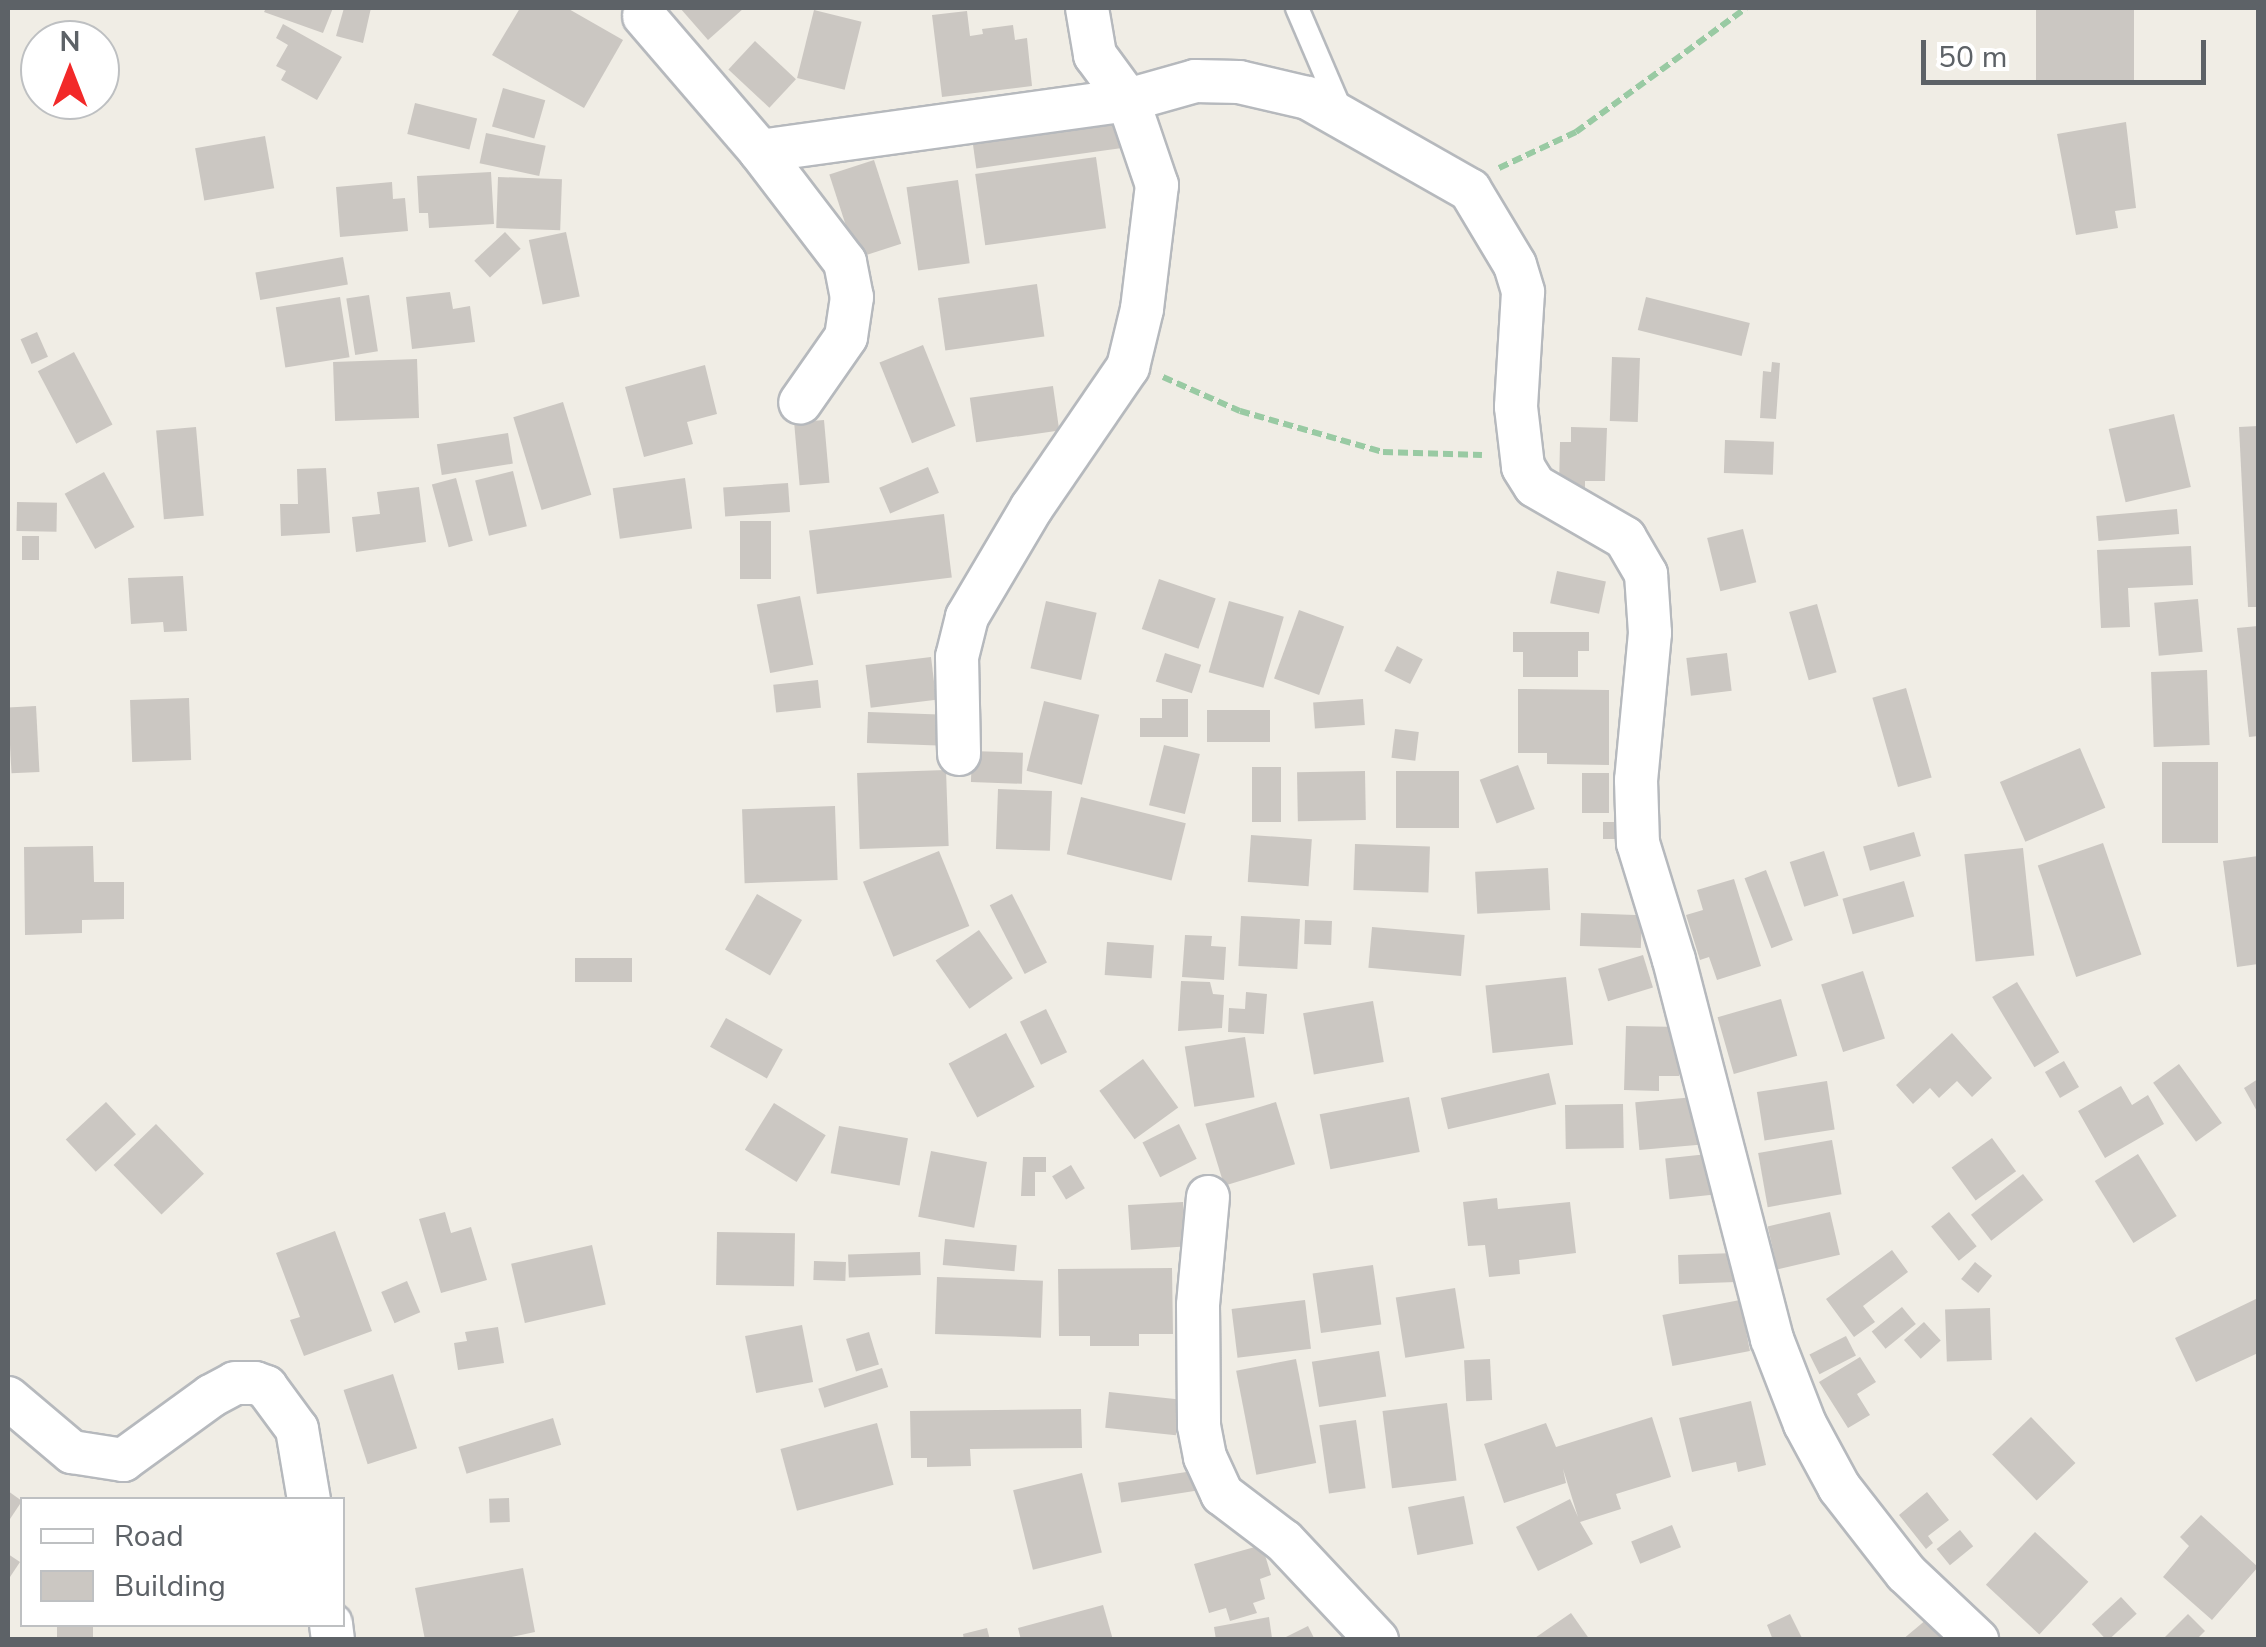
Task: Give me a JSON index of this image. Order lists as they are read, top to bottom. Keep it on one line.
{"legend":["Road","Building"],"scale_bar":"50 m","north":"top"}
